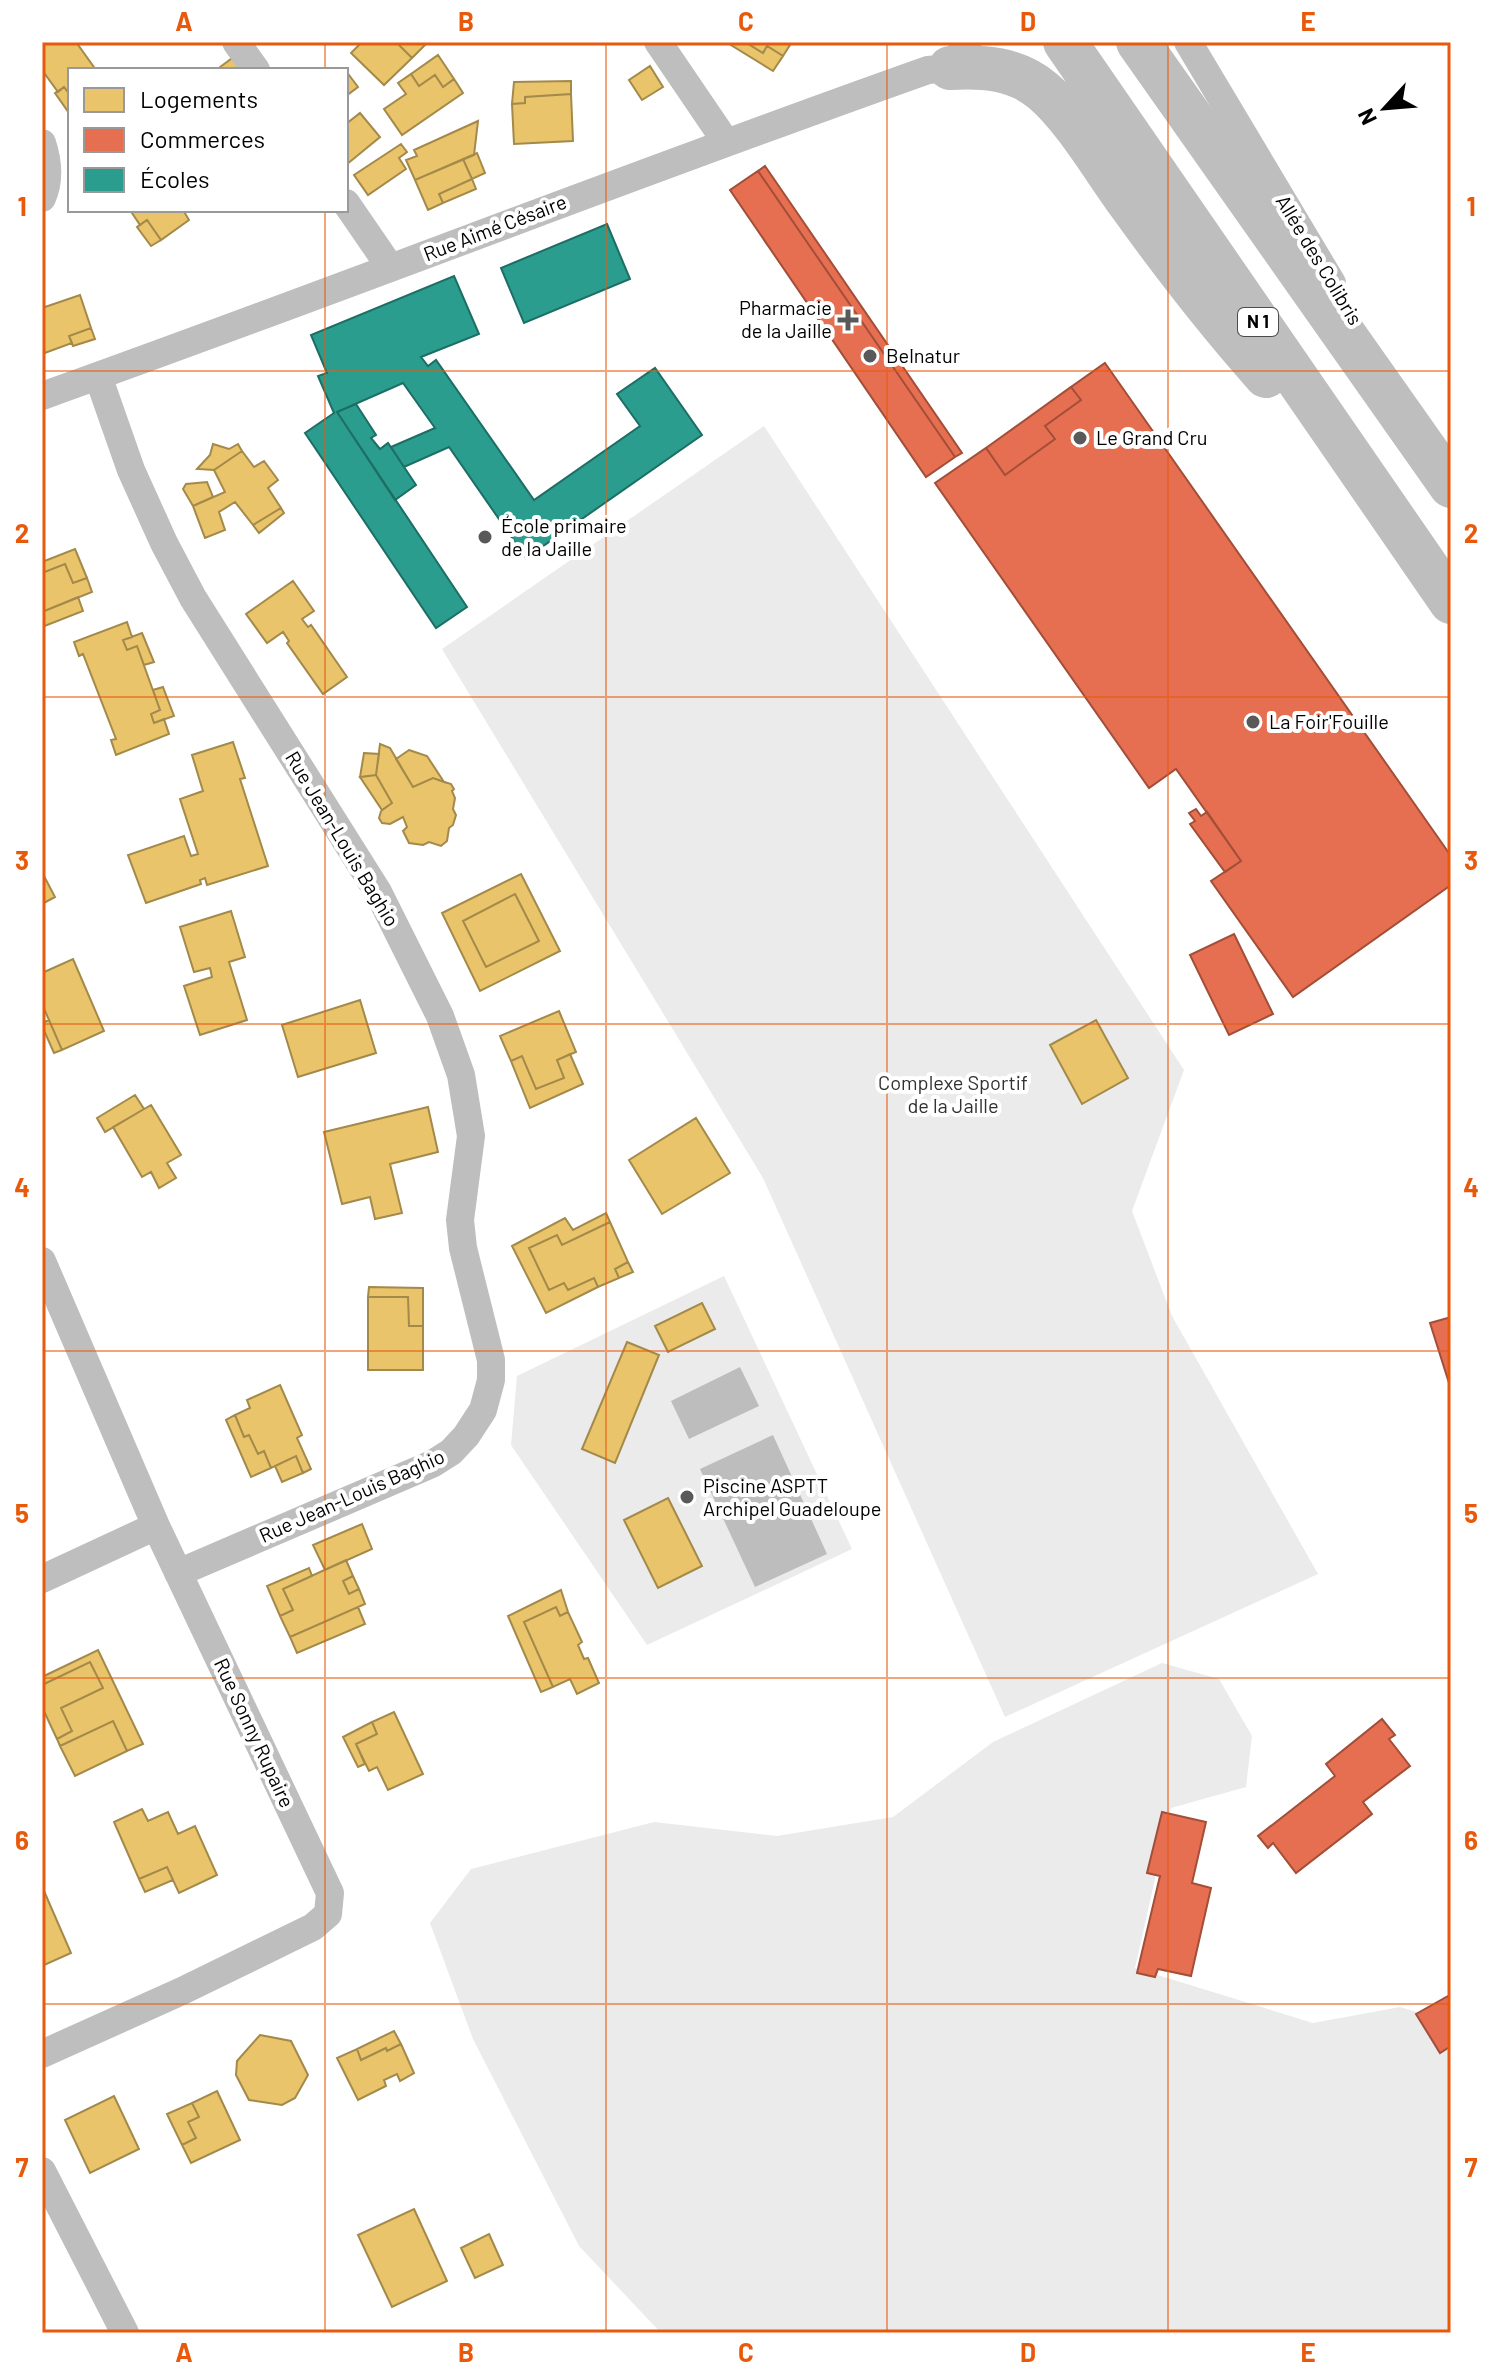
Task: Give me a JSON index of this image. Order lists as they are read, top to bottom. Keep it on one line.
{"streets":{"highway":["N 1"],"street":["Rue Aimé Césaire","Allée des Colibris","Rue Jean-Louis Baghio","Rue Sonny Rupaire"]},"crossings":[["Rue Aimé Césaire","Rue Jean-Louis Baghio"],["Rue Jean-Louis Baghio","Rue Sonny Rupaire"]],"parks":["Complexe Sportif de la Jaille"],"places":{"health":["Pharmacie de la Jaille"],"other":["Belnatur","Le Grand Cru","École primaire de la Jaille","La Foir'Fouille","Piscine ASPTT Archipel Guadeloupe"]},"legend":["Logements","Commerces","Écoles"],"north":"bottom left","grid":{"columns":["A","B","C","D","E"],"rows":["1","2","3","4","5","6","7"]}}
